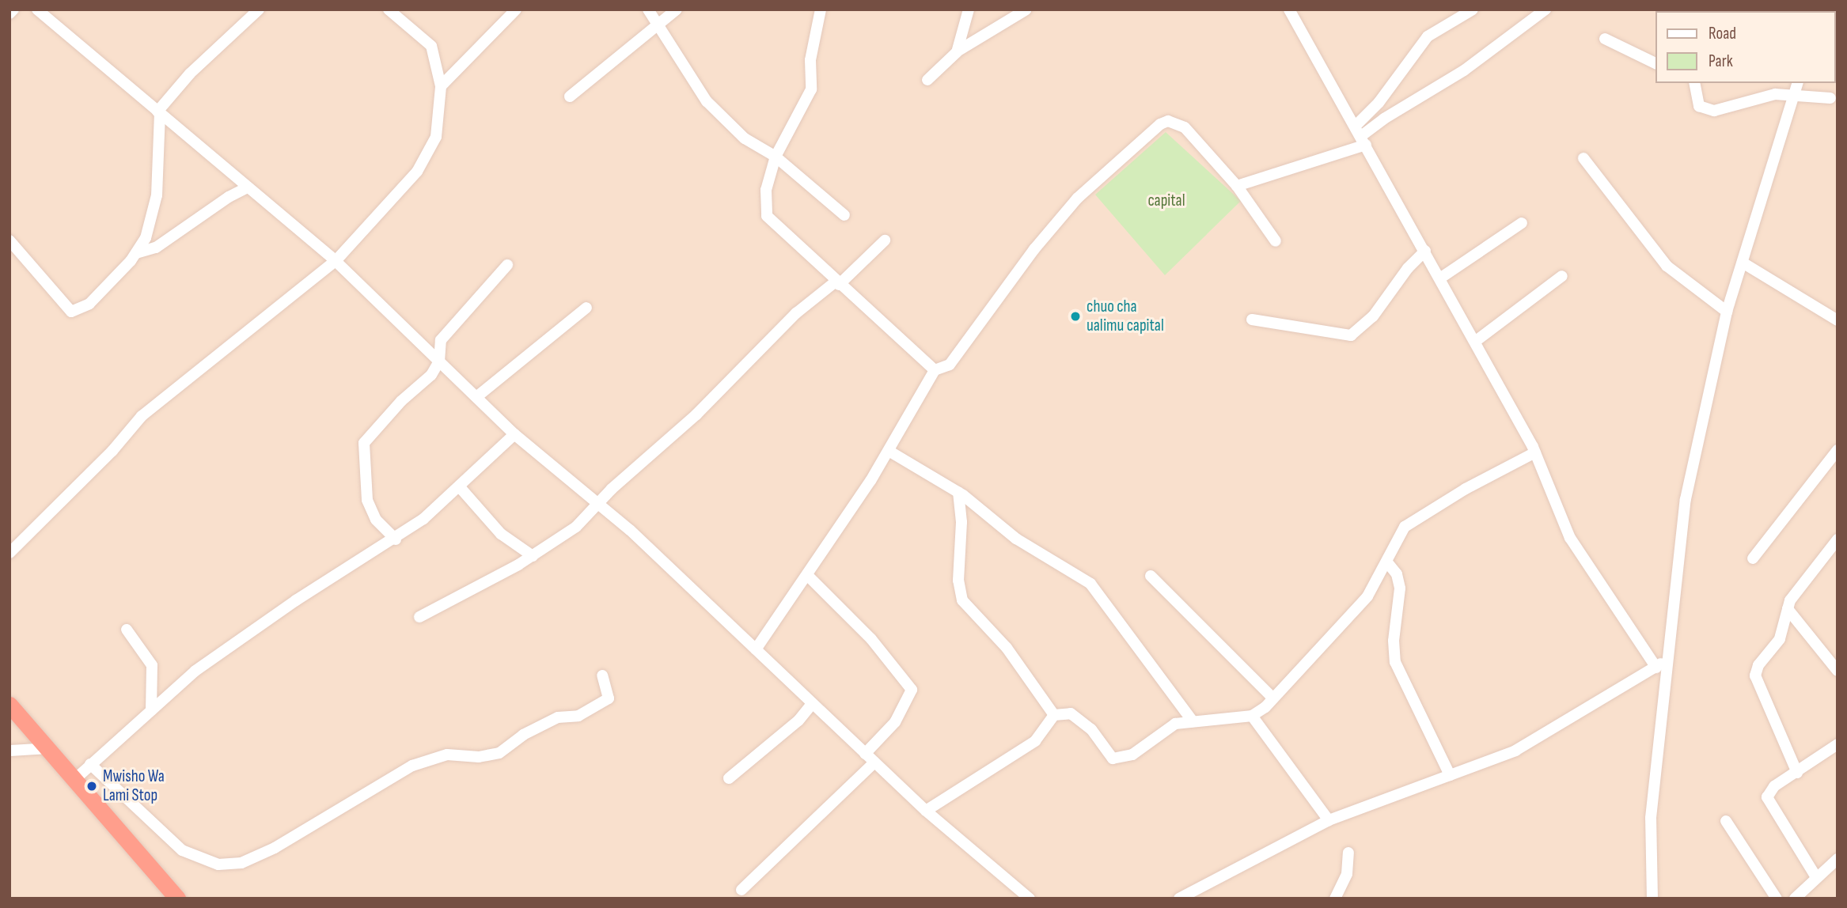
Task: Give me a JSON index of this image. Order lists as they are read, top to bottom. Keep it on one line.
{"parks":["capital"],"places":["chuo cha ualimu capital","Mwisho Wa Lami Stop"],"legend":["Road","Park"]}
